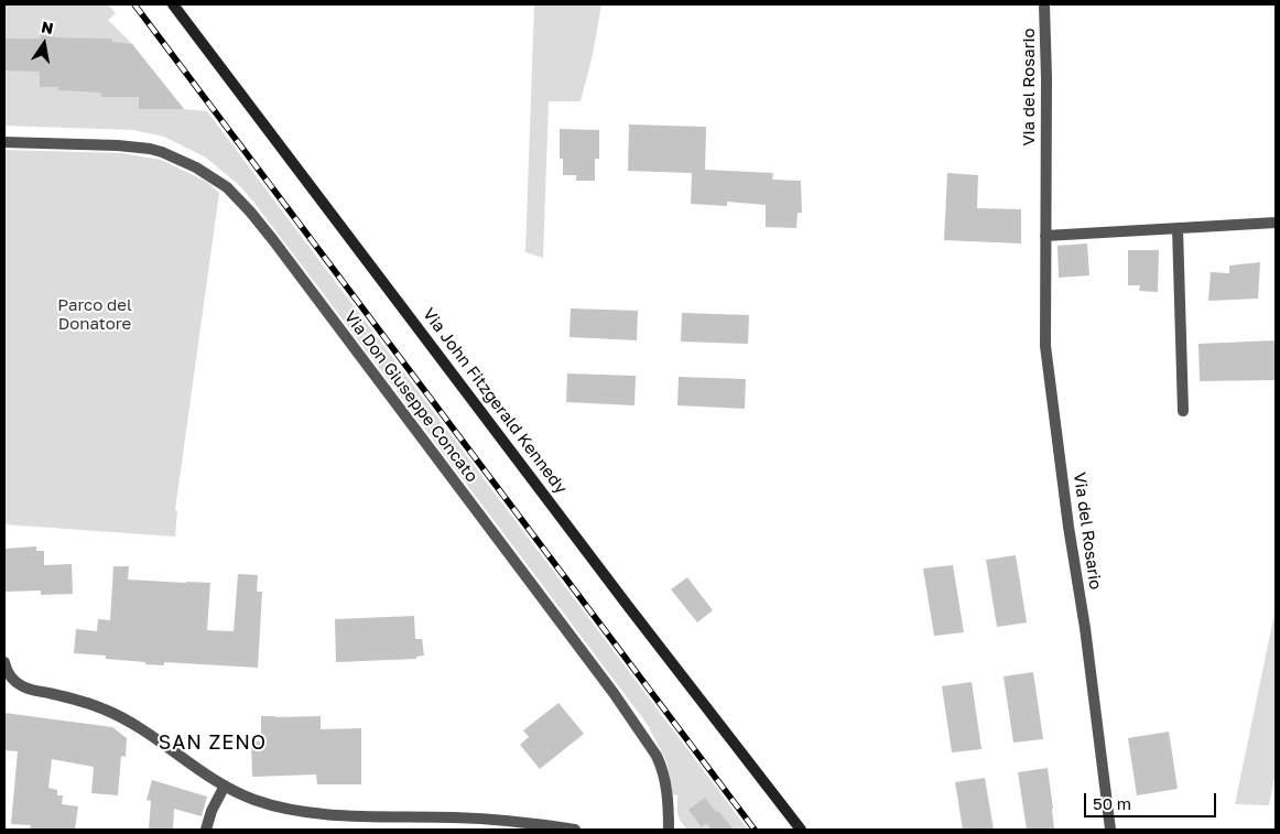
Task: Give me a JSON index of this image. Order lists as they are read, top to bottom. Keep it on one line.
{"streets":{"main road":["Via John Fitzgerald Kennedy"],"street":["Via del Rosario","Via Don Giuseppe Concato"]},"districts":["SAN ZENO"],"parks":["Parco del Donatore"],"scale_bar":"50 m","north":"top"}
